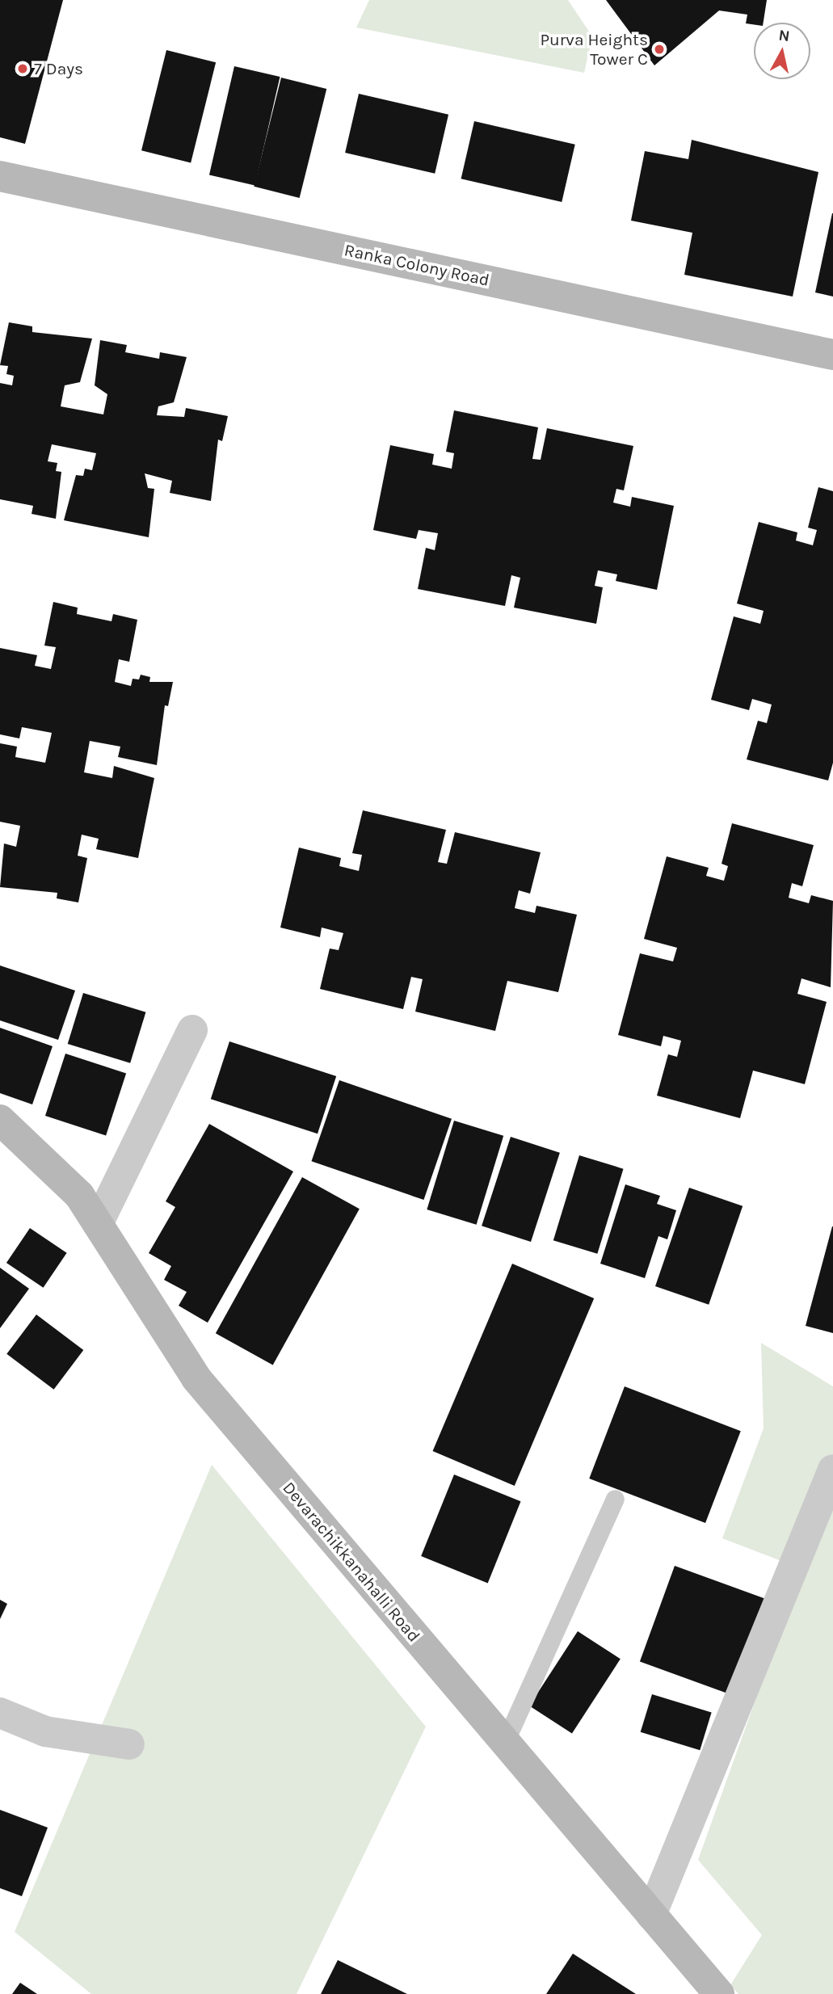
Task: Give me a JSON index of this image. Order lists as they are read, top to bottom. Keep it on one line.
{"streets":{"street":["Ranka Colony Road","Devarachikkanahalli Road"]},"places":["Purva Heights Tower C","7 Days"],"north":"top"}
